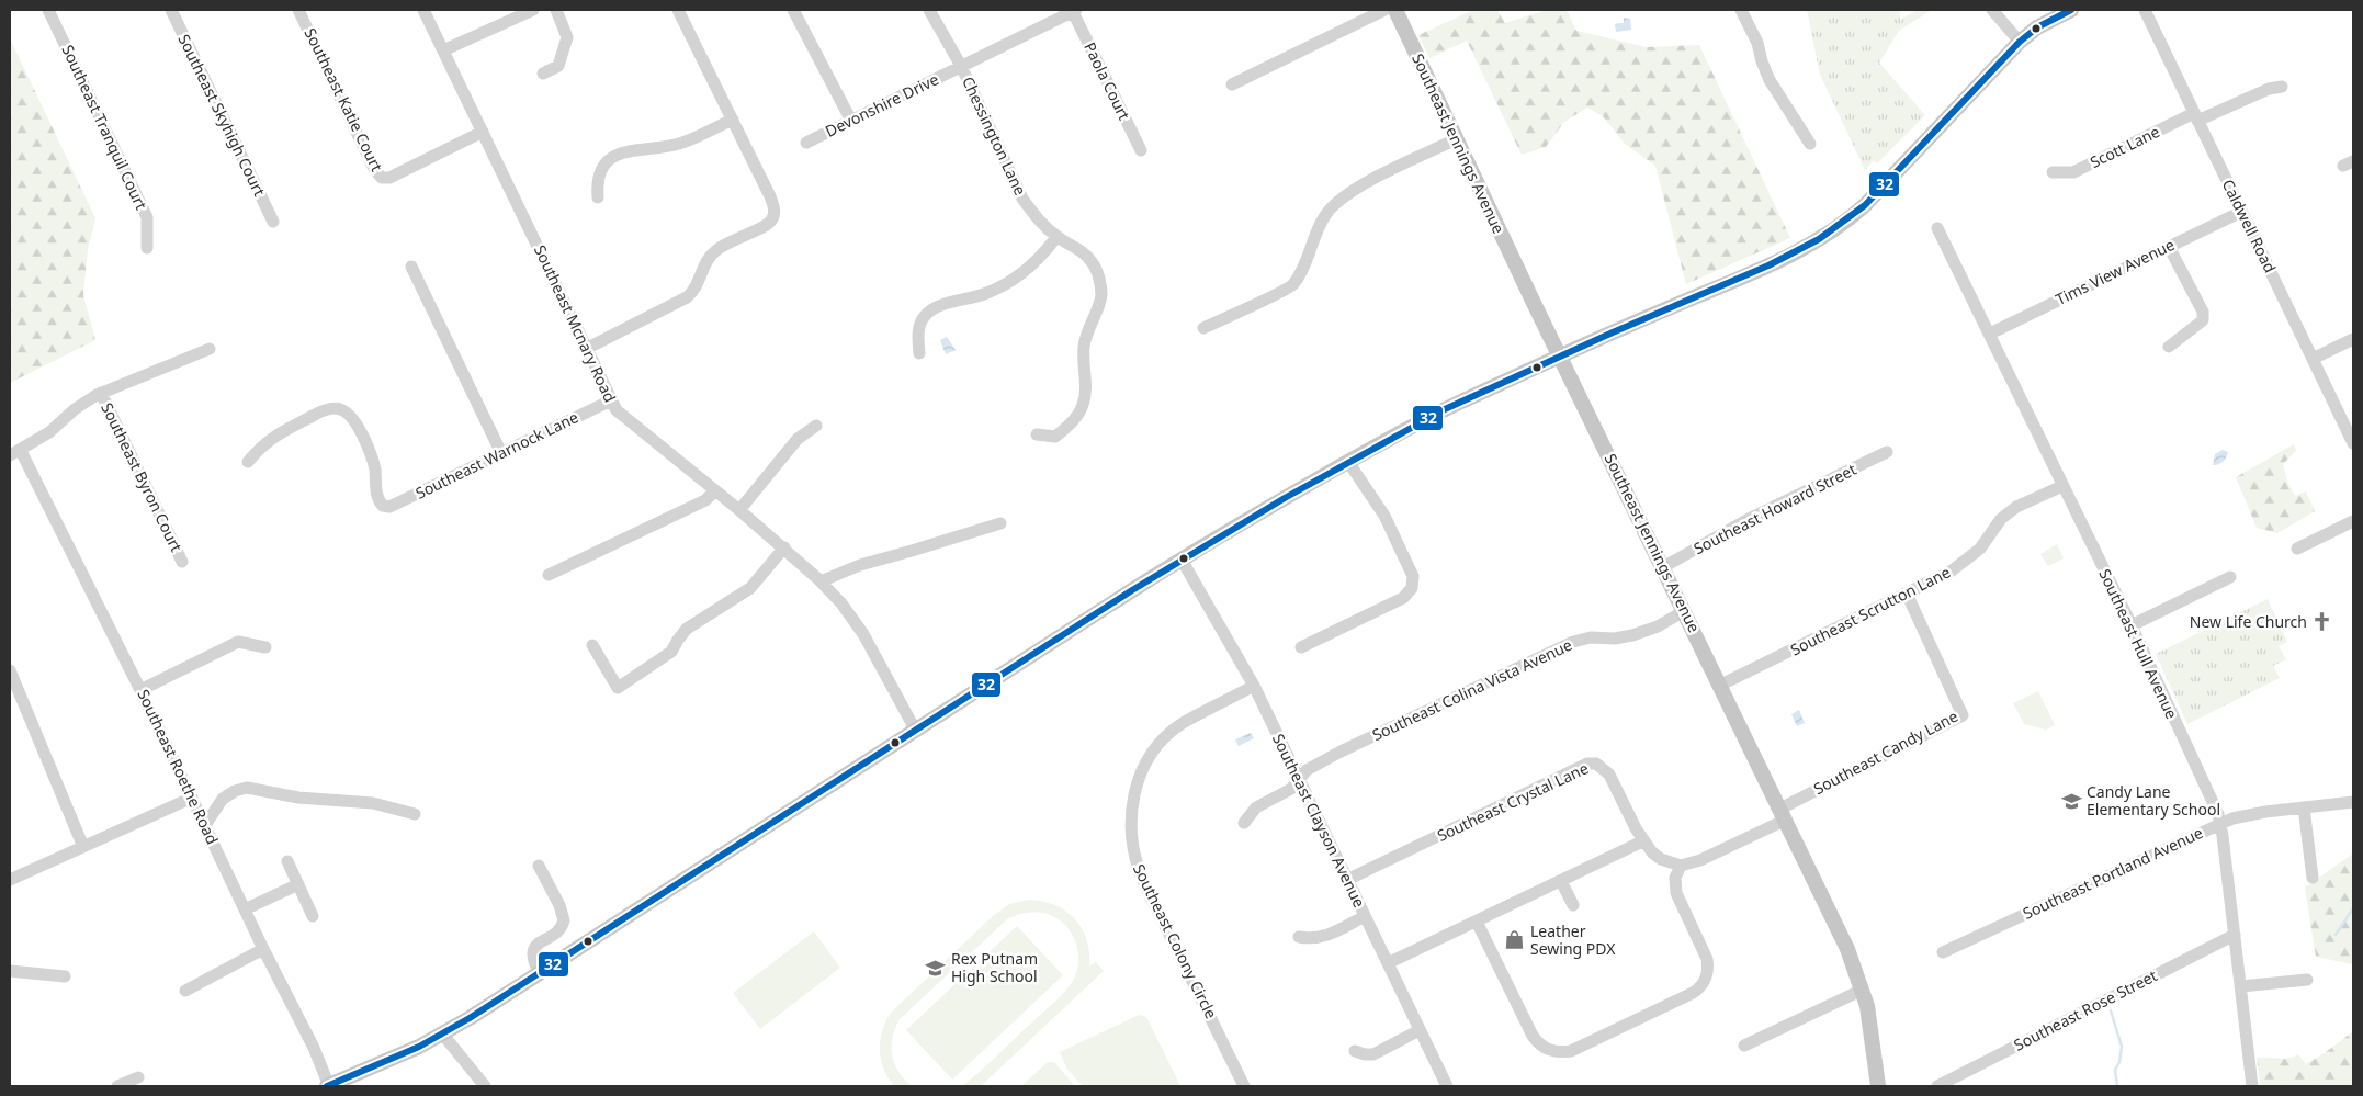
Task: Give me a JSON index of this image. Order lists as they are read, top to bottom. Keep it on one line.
{"streets":{"main road":["Southeast Jennings Avenue"],"street":["Paola Court","Southeast Katie Court","Devonshire Drive","Southeast Skyhigh Court","Southeast Tranquil Court","Chessington Lane","Scott Lane","Caldwell Road","Tims View Avenue","Southeast Mcnary Road","Southeast Warnock Lane","Southeast Byron Court","Southeast Howard Street","Southeast Scrutton Lane","Southeast Hull Avenue","Southeast Colina Vista Avenue","Southeast Candy Lane","Southeast Roethe Road","Southeast Crystal Lane","Southeast Clayson Avenue","Southeast Portland Avenue","Southeast Colony Circle","Southeast Rose Street"]},"crossings":[["Paola Court","Devonshire Drive"],["Southeast Katie Court","Southeast Mcnary Road"],["Devonshire Drive","Chessington Lane"],["Southeast Jennings Avenue","Southeast Howard Street"],["Southeast Jennings Avenue","Southeast Scrutton Lane"],["Southeast Jennings Avenue","Southeast Colina Vista Avenue"],["Southeast Jennings Avenue","Southeast Candy Lane"],["Scott Lane","Caldwell Road"],["Caldwell Road","Tims View Avenue"],["Tims View Avenue","Southeast Hull Avenue"],["Southeast Mcnary Road","Southeast Warnock Lane"],["Southeast Scrutton Lane","Southeast Hull Avenue"],["Southeast Scrutton Lane","Southeast Candy Lane"],["Southeast Hull Avenue","Southeast Portland Avenue"],["Southeast Hull Avenue","Southeast Rose Street"],["Southeast Colina Vista Avenue","Southeast Clayson Avenue"],["Southeast Crystal Lane","Southeast Clayson Avenue"],["Southeast Clayson Avenue","Southeast Colony Circle"]],"places":{"church":["New Life Church"],"school or university":["Candy Lane Elementary School","Rex Putnam High School"],"shop":["Leather Sewing PDX"]},"lines":["transit line 32"]}
